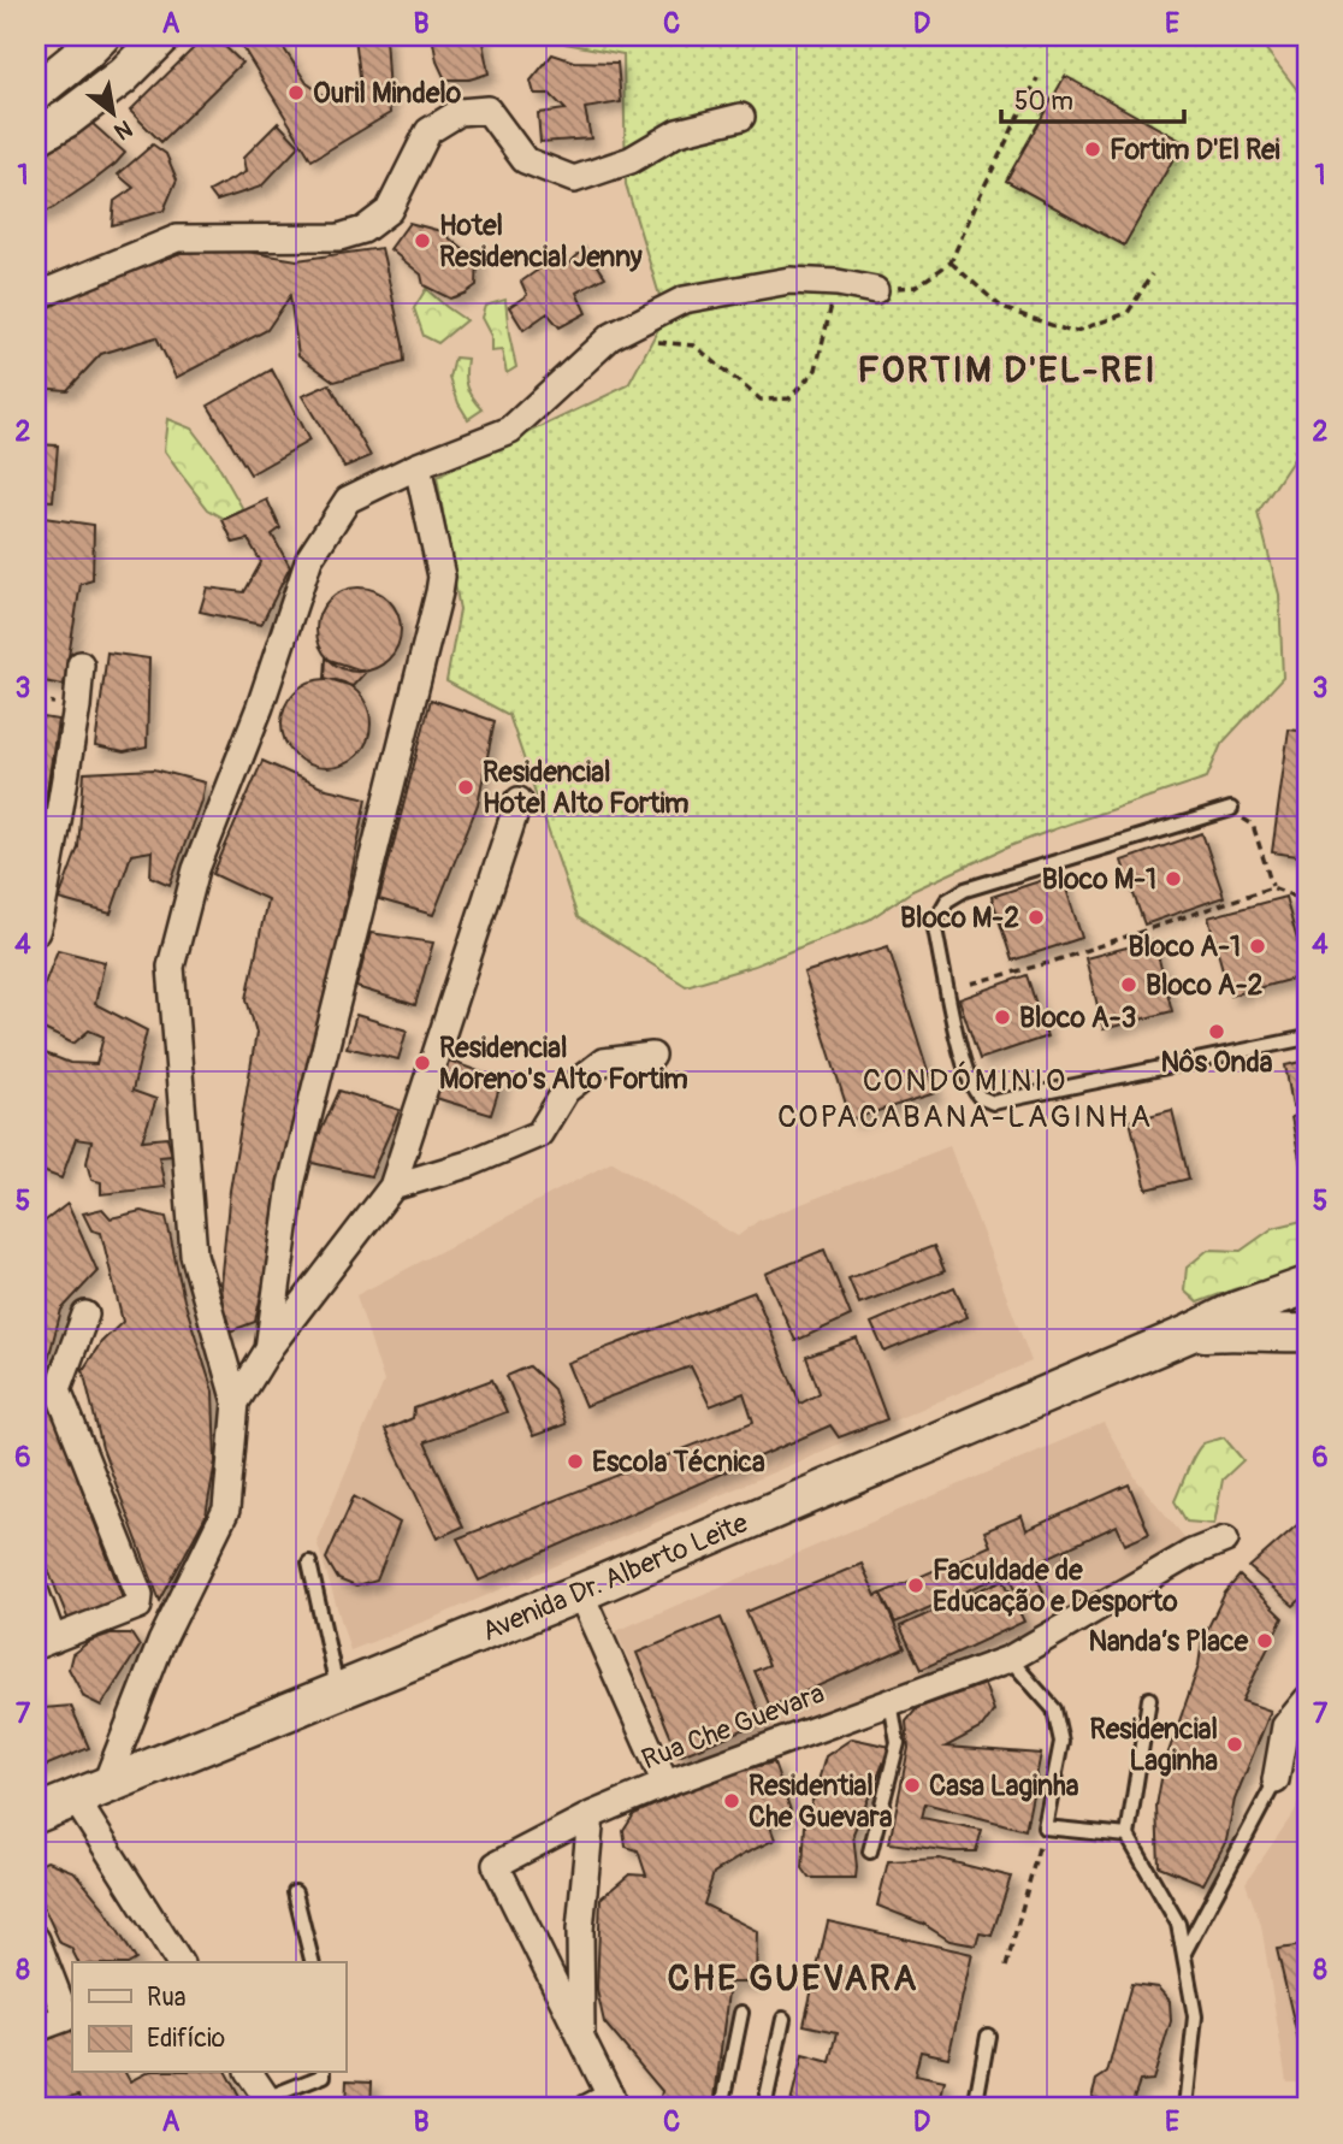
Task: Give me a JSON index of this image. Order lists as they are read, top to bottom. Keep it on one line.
{"streets":{"street":["Avenida Dr. Alberto Leite","Rua Che Guevara"]},"districts":["FORTIM D'EL-REI","CONDÓMINIO COPACABANA-LAGINHA","CHE GUEVARA"],"places":["Ouril Mindelo","Fortim D'El Rei","Hotel Residencial Jenny","Residencial Hotel Alto Fortim","Bloco M-1","Bloco M-2","Bloco A-1","Bloco A-2","Bloco A-3","Nôs Onda","Residencial Moreno's Alto Fortim","Escola Técnica","Faculdade de Educação e Desporto","Nanda’s Place","Residencial Laginha","Casa Laginha","Residential Che Guevara"],"legend":["Rua","Edifício"],"scale_bar":"50 m","north":"bottom right","grid":{"columns":["A","B","C","D","E"],"rows":["1","2","3","4","5","6","7","8"]}}
